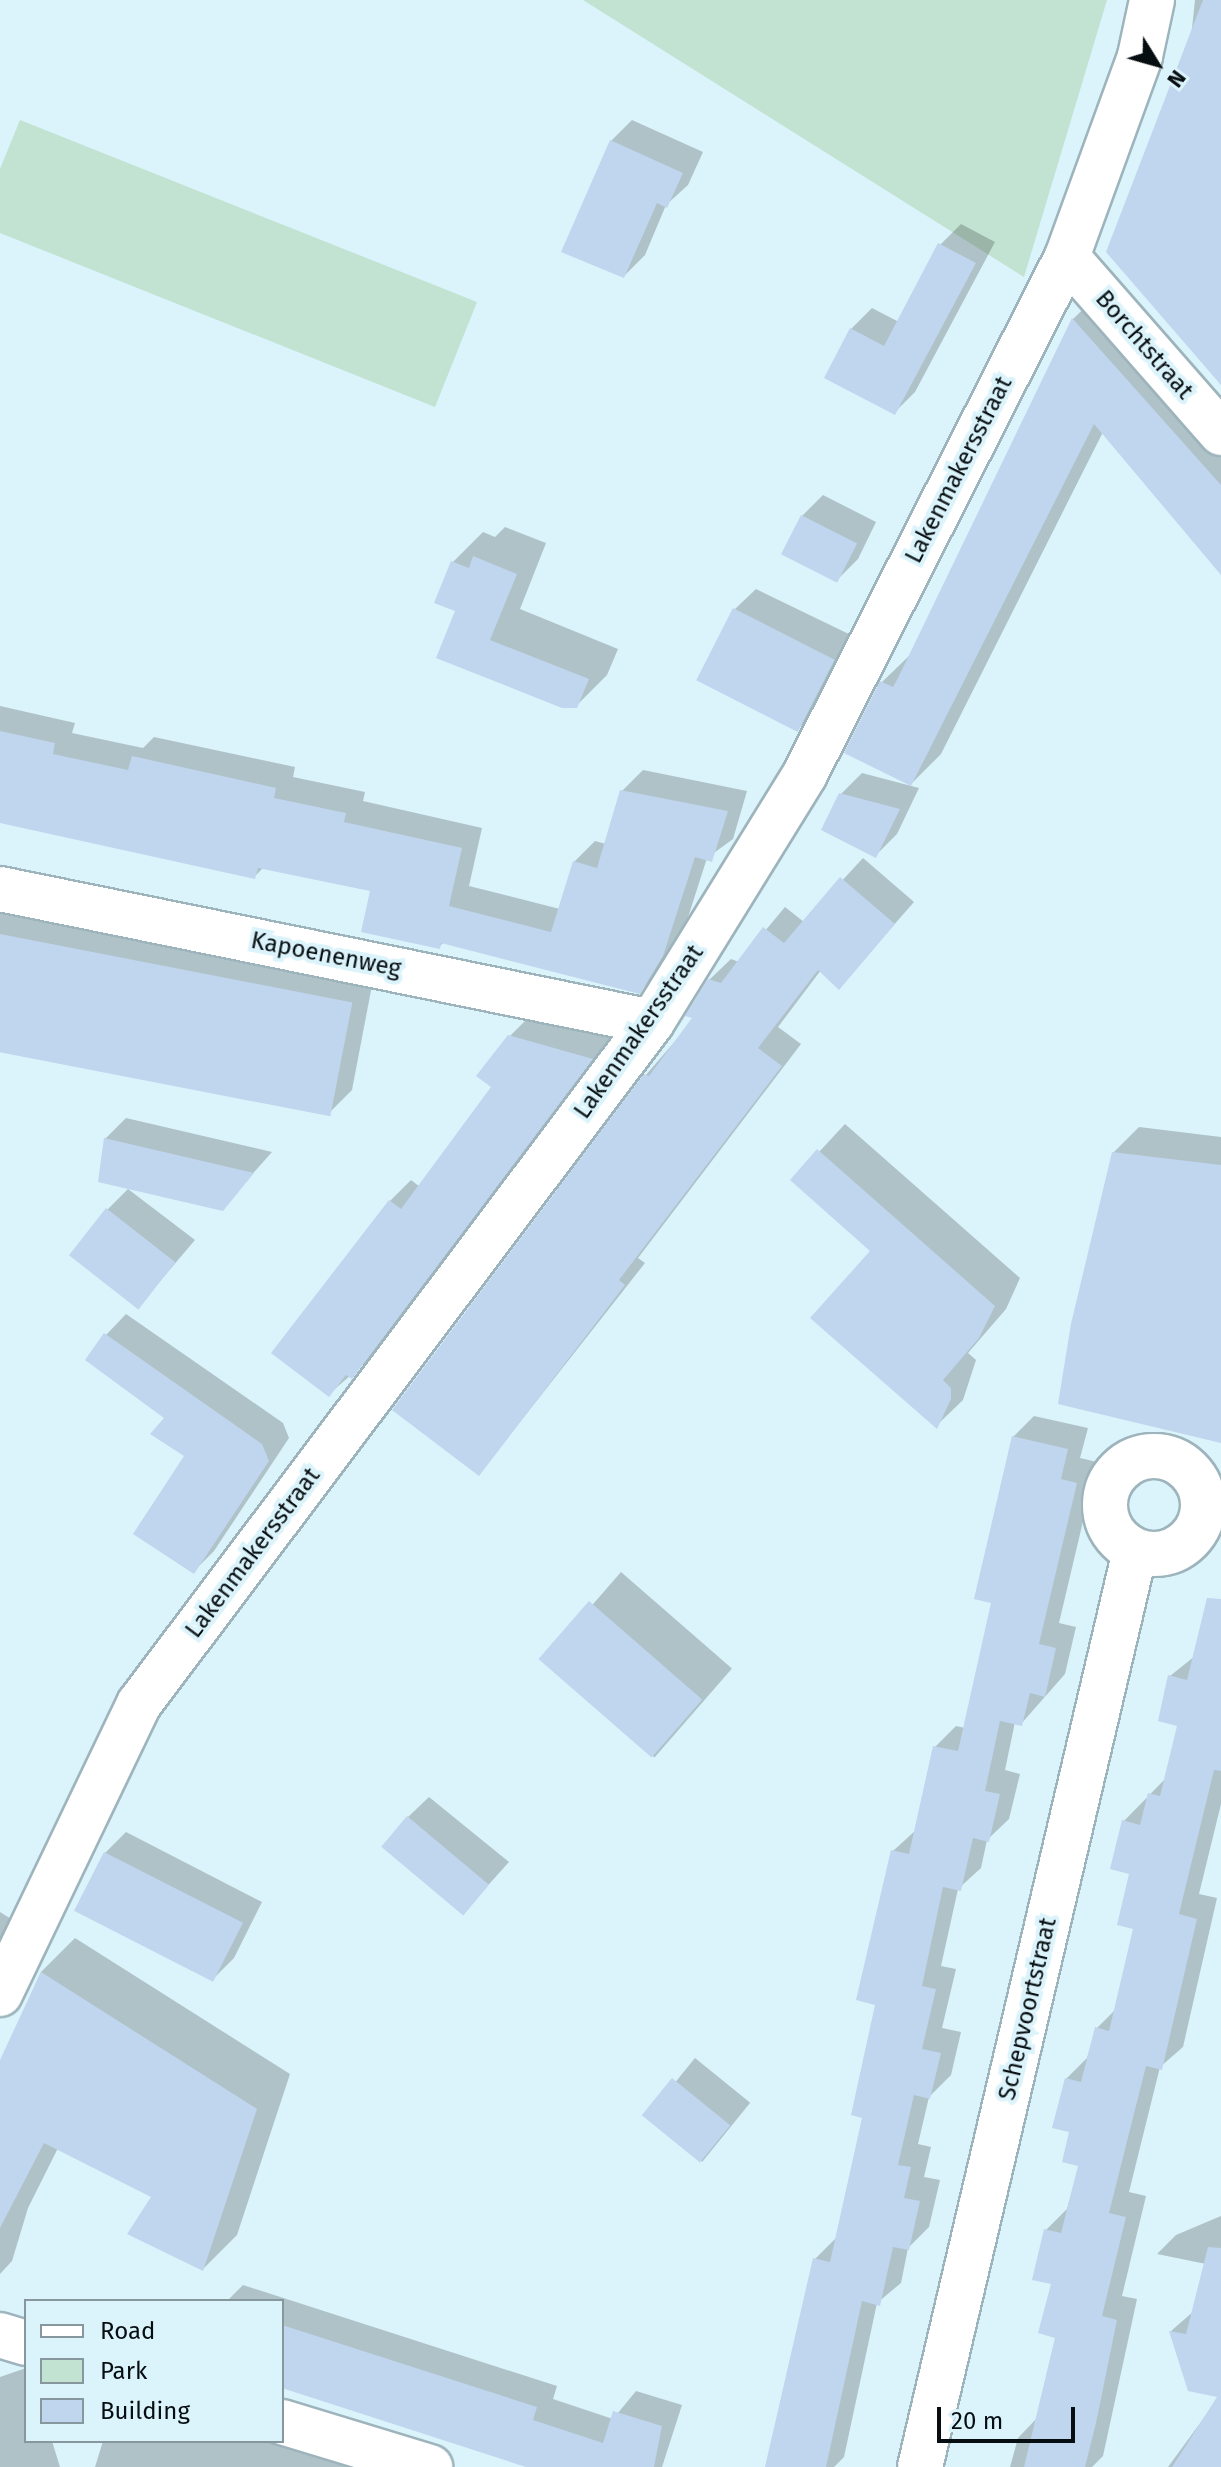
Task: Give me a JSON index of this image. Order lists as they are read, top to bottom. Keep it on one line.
{"streets":{"street":["Borchtstraat","Lakenmakersstraat","Kapoenenweg","Schepvoortstraat"]},"crossings":[["Borchtstraat","Lakenmakersstraat"],["Lakenmakersstraat","Kapoenenweg"]],"legend":["Road","Park","Building"],"scale_bar":"20 m","north":"bottom right"}
